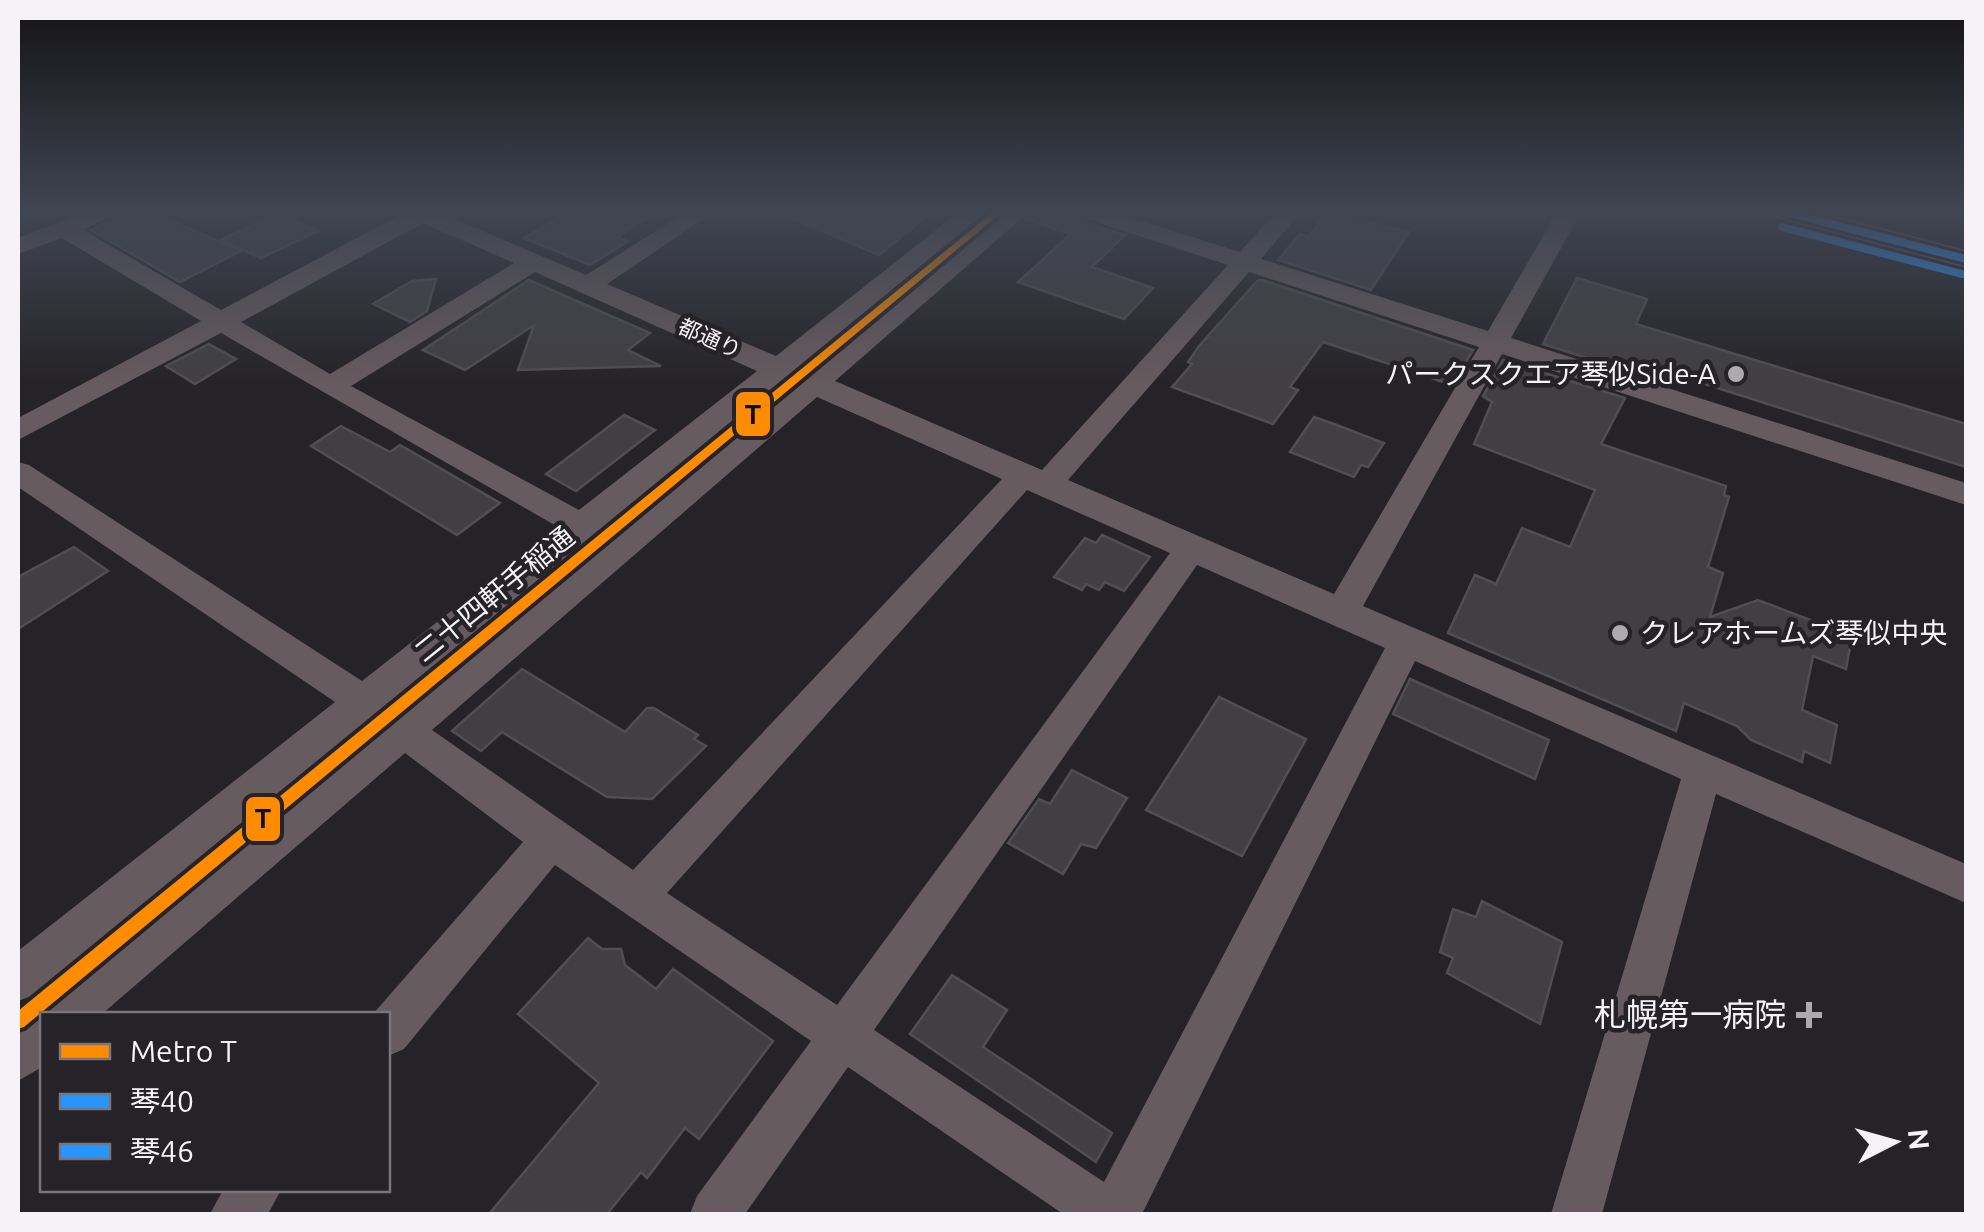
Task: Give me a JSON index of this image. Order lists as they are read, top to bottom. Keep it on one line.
{"streets":{"street":["都通り","二十四軒手稲通"]},"crossings":[["都通り","二十四軒手稲通"]],"places":{"other":["パークスクエア琴似Side-A","クレアホームズ琴似中央"],"health":["札幌第一病院"]},"lines":["metro line T","transit line 琴46"],"legend":["Metro T","琴40","琴46"],"north":"right"}
